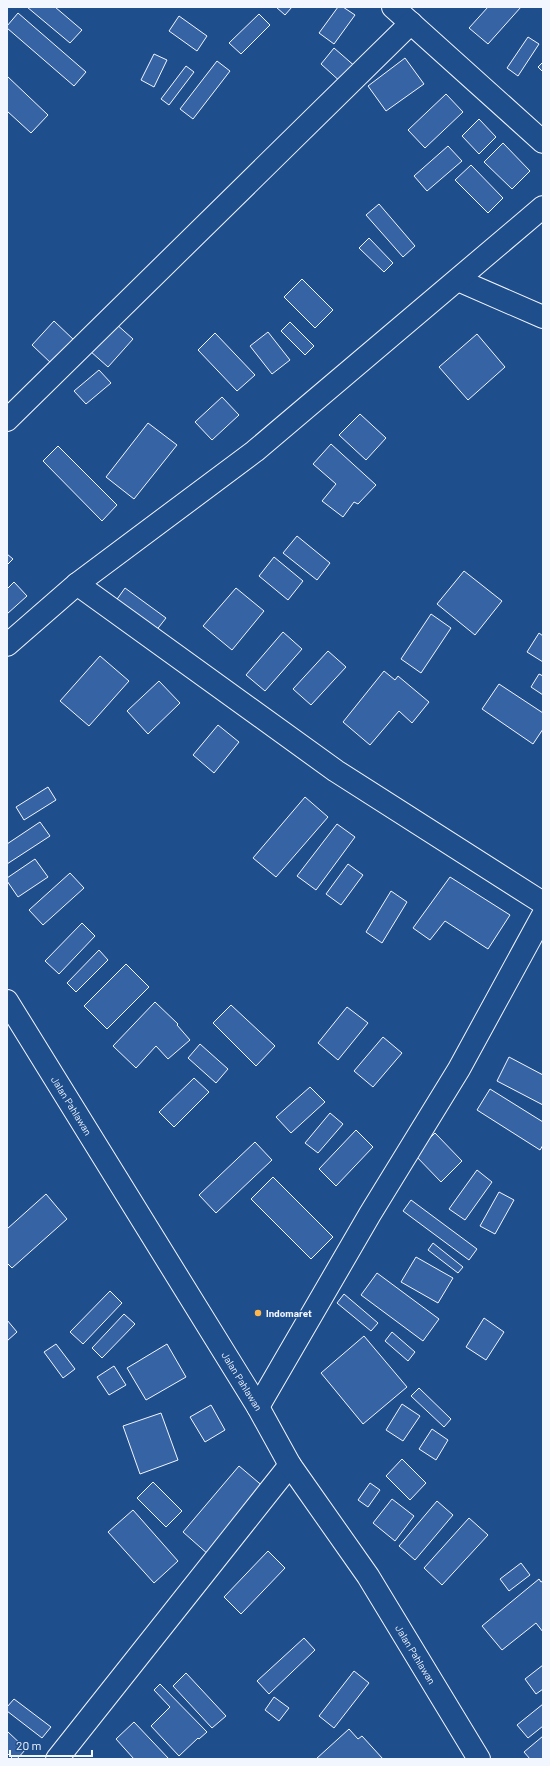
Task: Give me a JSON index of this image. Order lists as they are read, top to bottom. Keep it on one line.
{"streets":{"main road":["Jalan Pahlawan"]},"places":["Indomaret"],"scale_bar":"20 m"}
